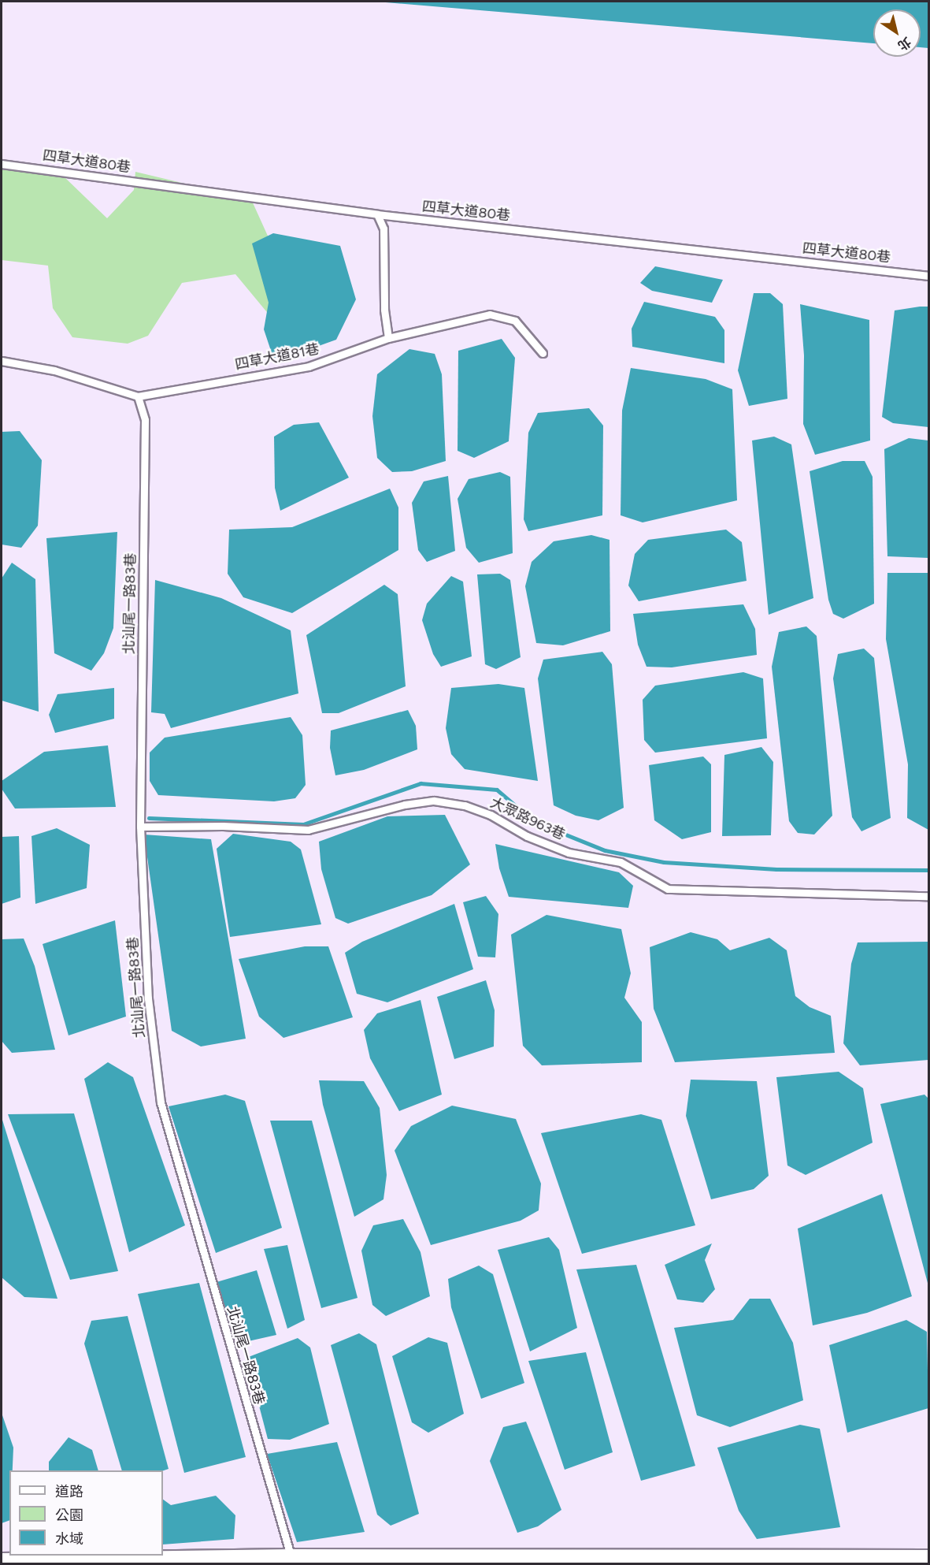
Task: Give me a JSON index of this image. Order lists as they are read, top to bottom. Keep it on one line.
{"streets":{"lane":["四草大道80巷","四草大道81巷","北汕尾一路83巷","大眾路963巷"]},"crossings":[["四草大道81巷","北汕尾一路83巷"],["北汕尾一路83巷","大眾路963巷"]],"legend":["道路","公園","水域"],"north":"bottom right"}
